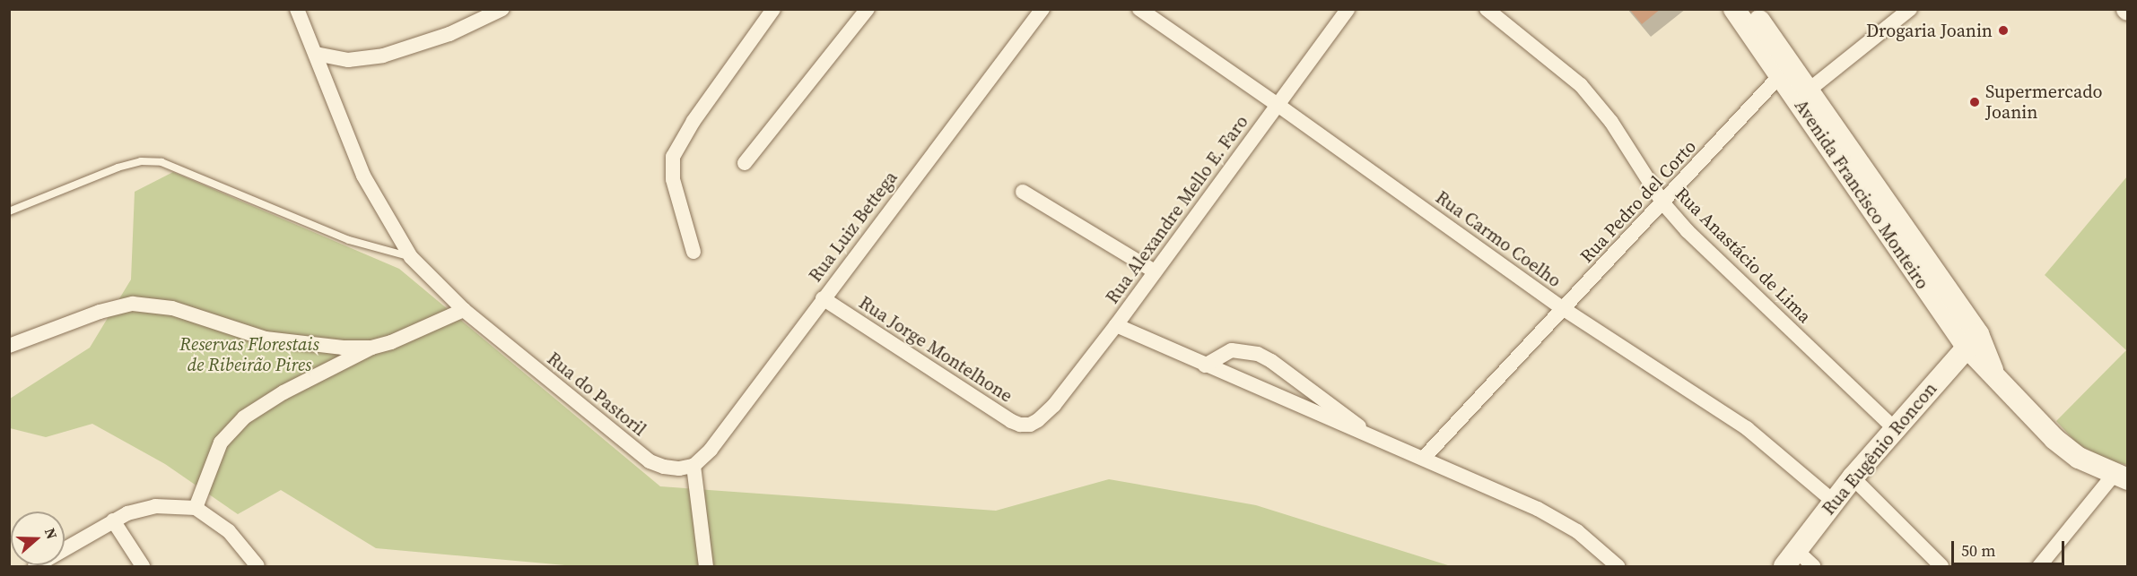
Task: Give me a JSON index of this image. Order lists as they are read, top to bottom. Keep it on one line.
{"streets":{"main road":["Avenida Francisco Monteiro","Rua Eugênio Roncon"],"street":["Rua Pedro del Corto","Rua Alexandre Mello E. Faro","Rua Luiz Bettega","Rua Carmo Coelho","Rua Anastácio de Lima","Rua Jorge Montelhone","Rua do Pastoril"]},"crossings":[["Avenida Francisco Monteiro","Rua Pedro del Corto"],["Avenida Francisco Monteiro","Rua Eugênio Roncon"],["Rua Pedro del Corto","Rua Carmo Coelho"],["Rua Pedro del Corto","Rua Anastácio de Lima"],["Rua Alexandre Mello E. Faro","Rua Carmo Coelho"],["Rua Alexandre Mello E. Faro","Rua Jorge Montelhone"],["Rua Luiz Bettega","Rua Jorge Montelhone"],["Rua Luiz Bettega","Rua do Pastoril"],["Rua Carmo Coelho","Rua Eugênio Roncon"],["Rua Anastácio de Lima","Rua Eugênio Roncon"]],"parks":["Reservas Florestais de Ribeirão Pires"],"places":["Drogaria Joanin","Supermercado Joanin"],"scale_bar":"50 m","north":"right"}
